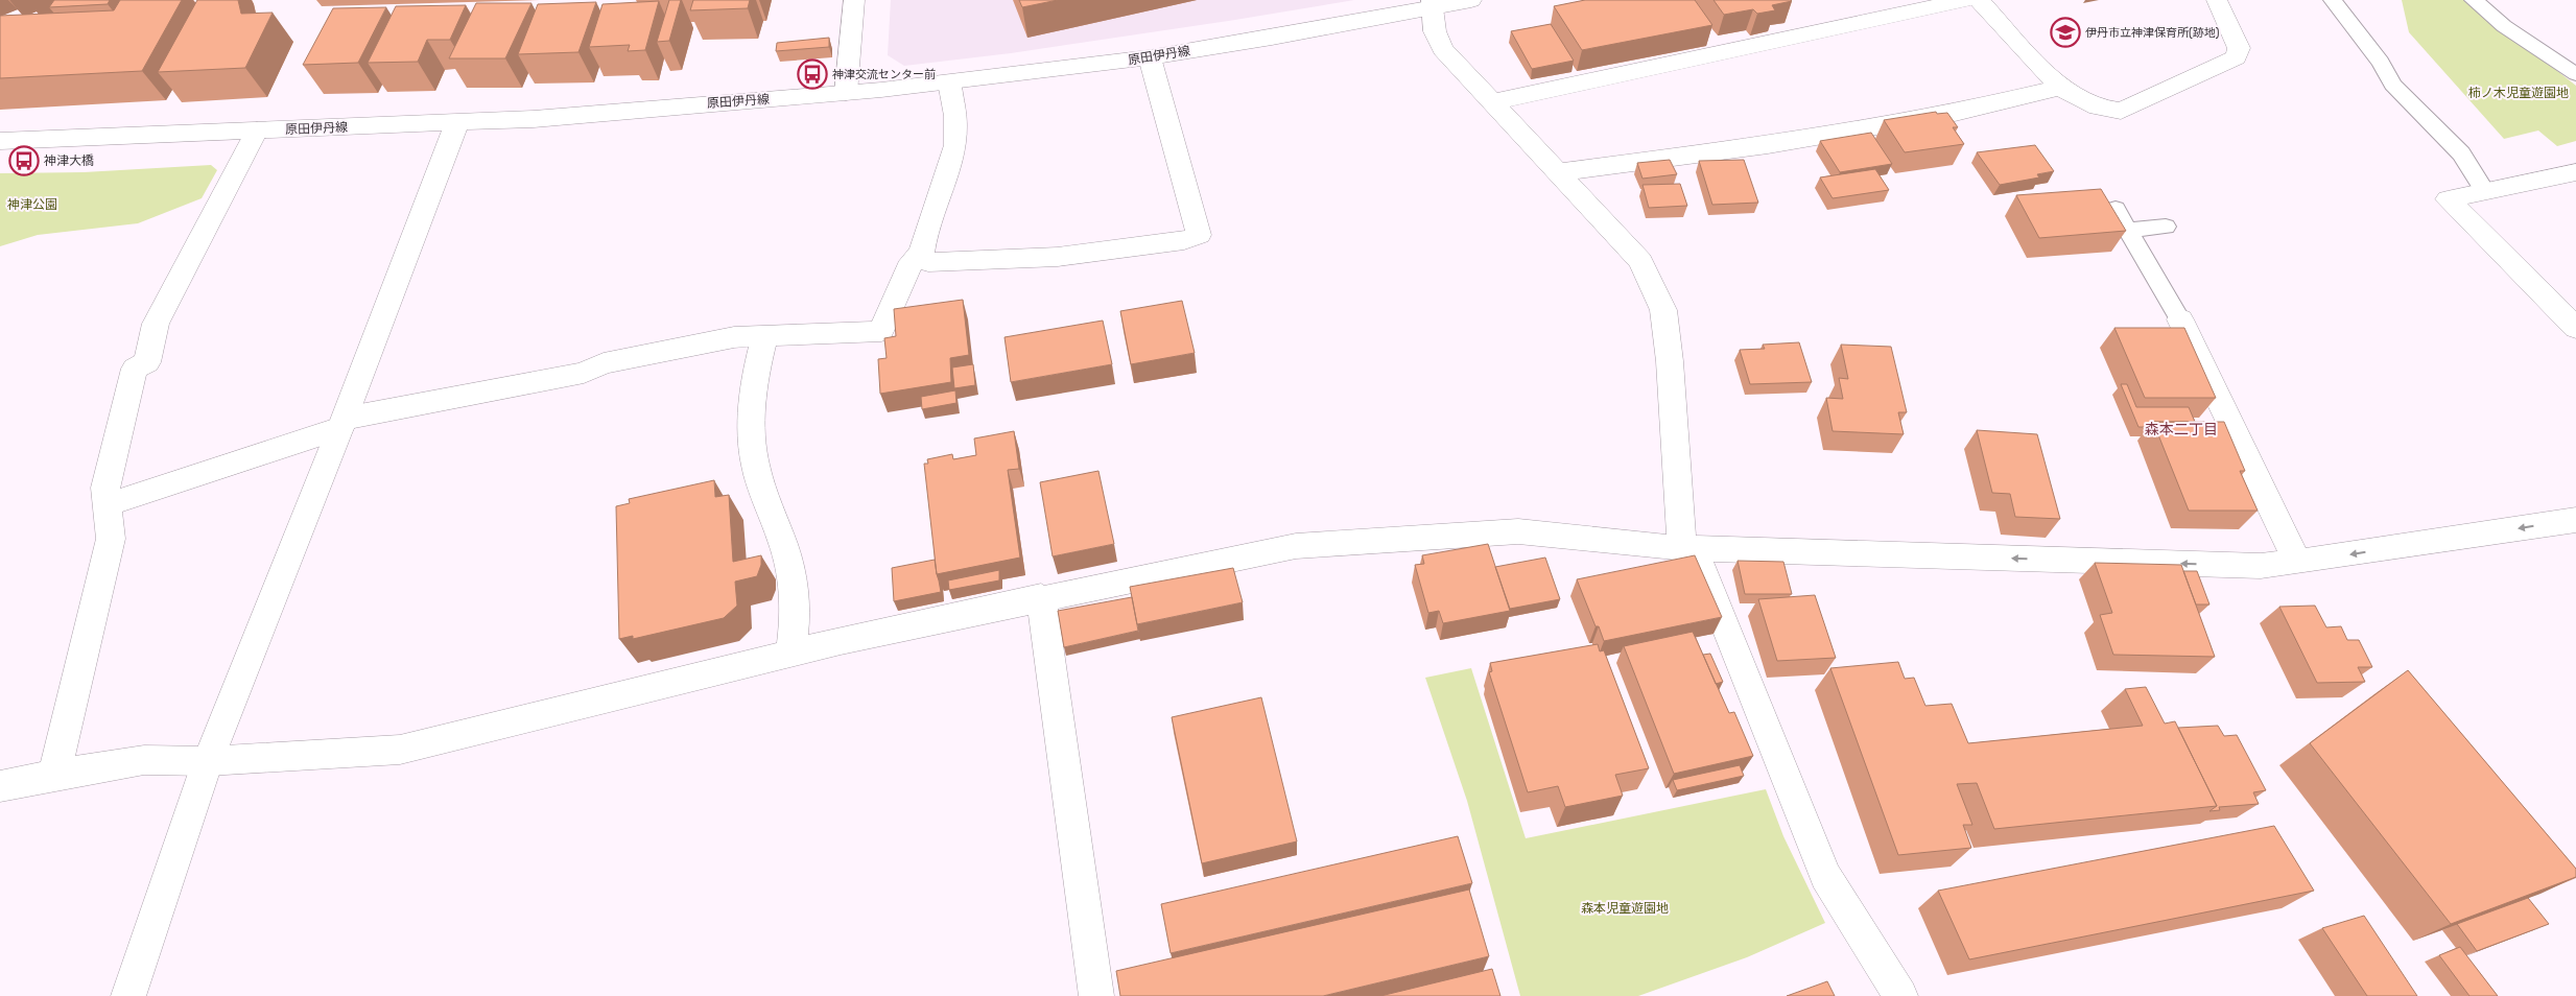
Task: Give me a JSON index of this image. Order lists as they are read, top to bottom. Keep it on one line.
{"streets":{"street":["原田伊丹線"]},"districts":["森本二丁目"],"parks":["柿ノ木児童遊園地","神津公園","森本児童遊園地"],"places":{"school or university":["伊丹市立神津保育所(跡地)"],"bus stop":["神津交流センター前","神津大橋"]}}
